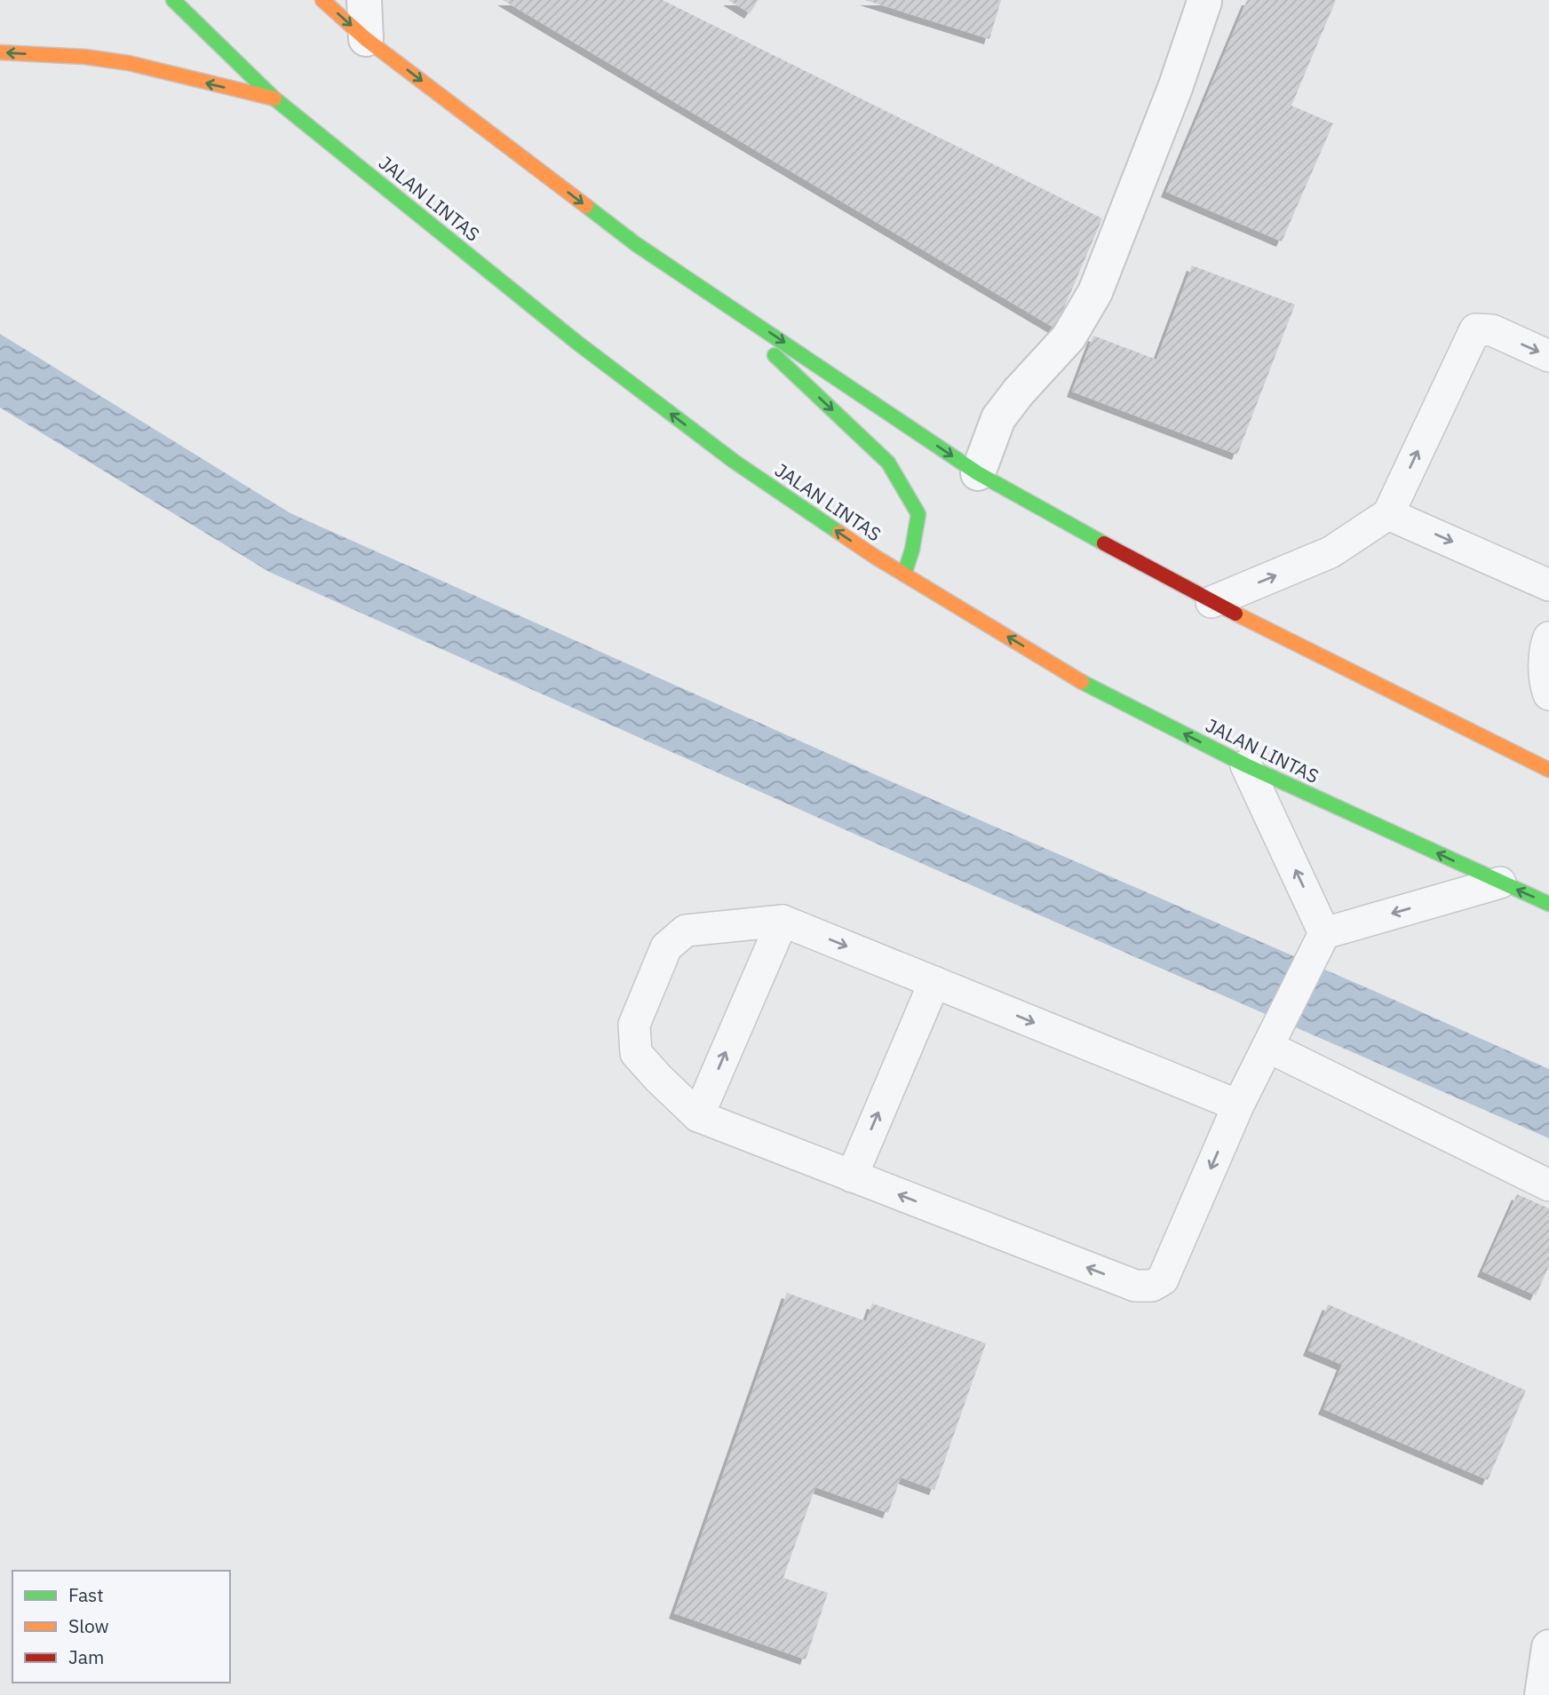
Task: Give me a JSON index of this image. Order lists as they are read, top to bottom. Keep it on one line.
{"streets":{"main road":["JALAN LINTAS"]},"legend":["Fast","Slow","Jam"]}
